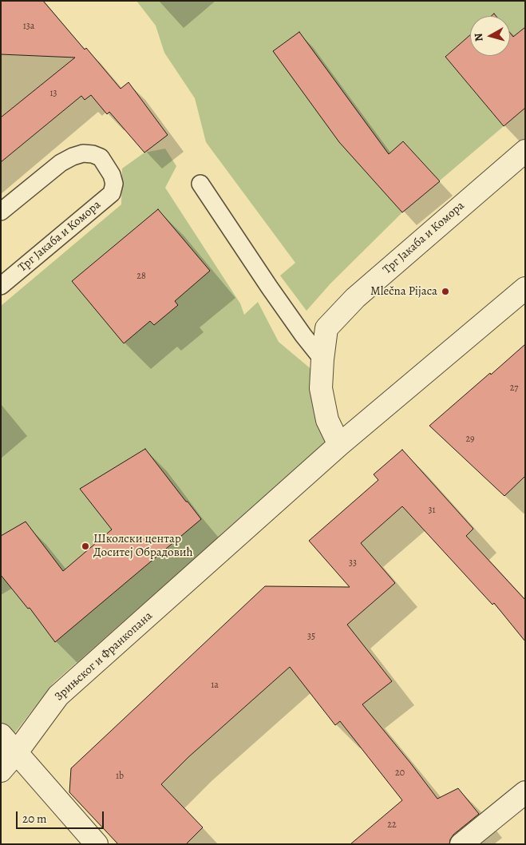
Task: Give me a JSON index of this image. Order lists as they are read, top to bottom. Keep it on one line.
{"streets":{"street":["Трг Јакаба и Комора","Зрињског и Франкопана"]},"crossings":[["Трг Јакаба и Комора","Зрињског и Франкопана"]],"places":["Mlečna Pijaca","Школски центар Доситеј Обрадовић"],"house_numbers":["13a","13","28","27","29","31","33","35","1a","20","1b","22"],"scale_bar":"20 m","north":"left"}
